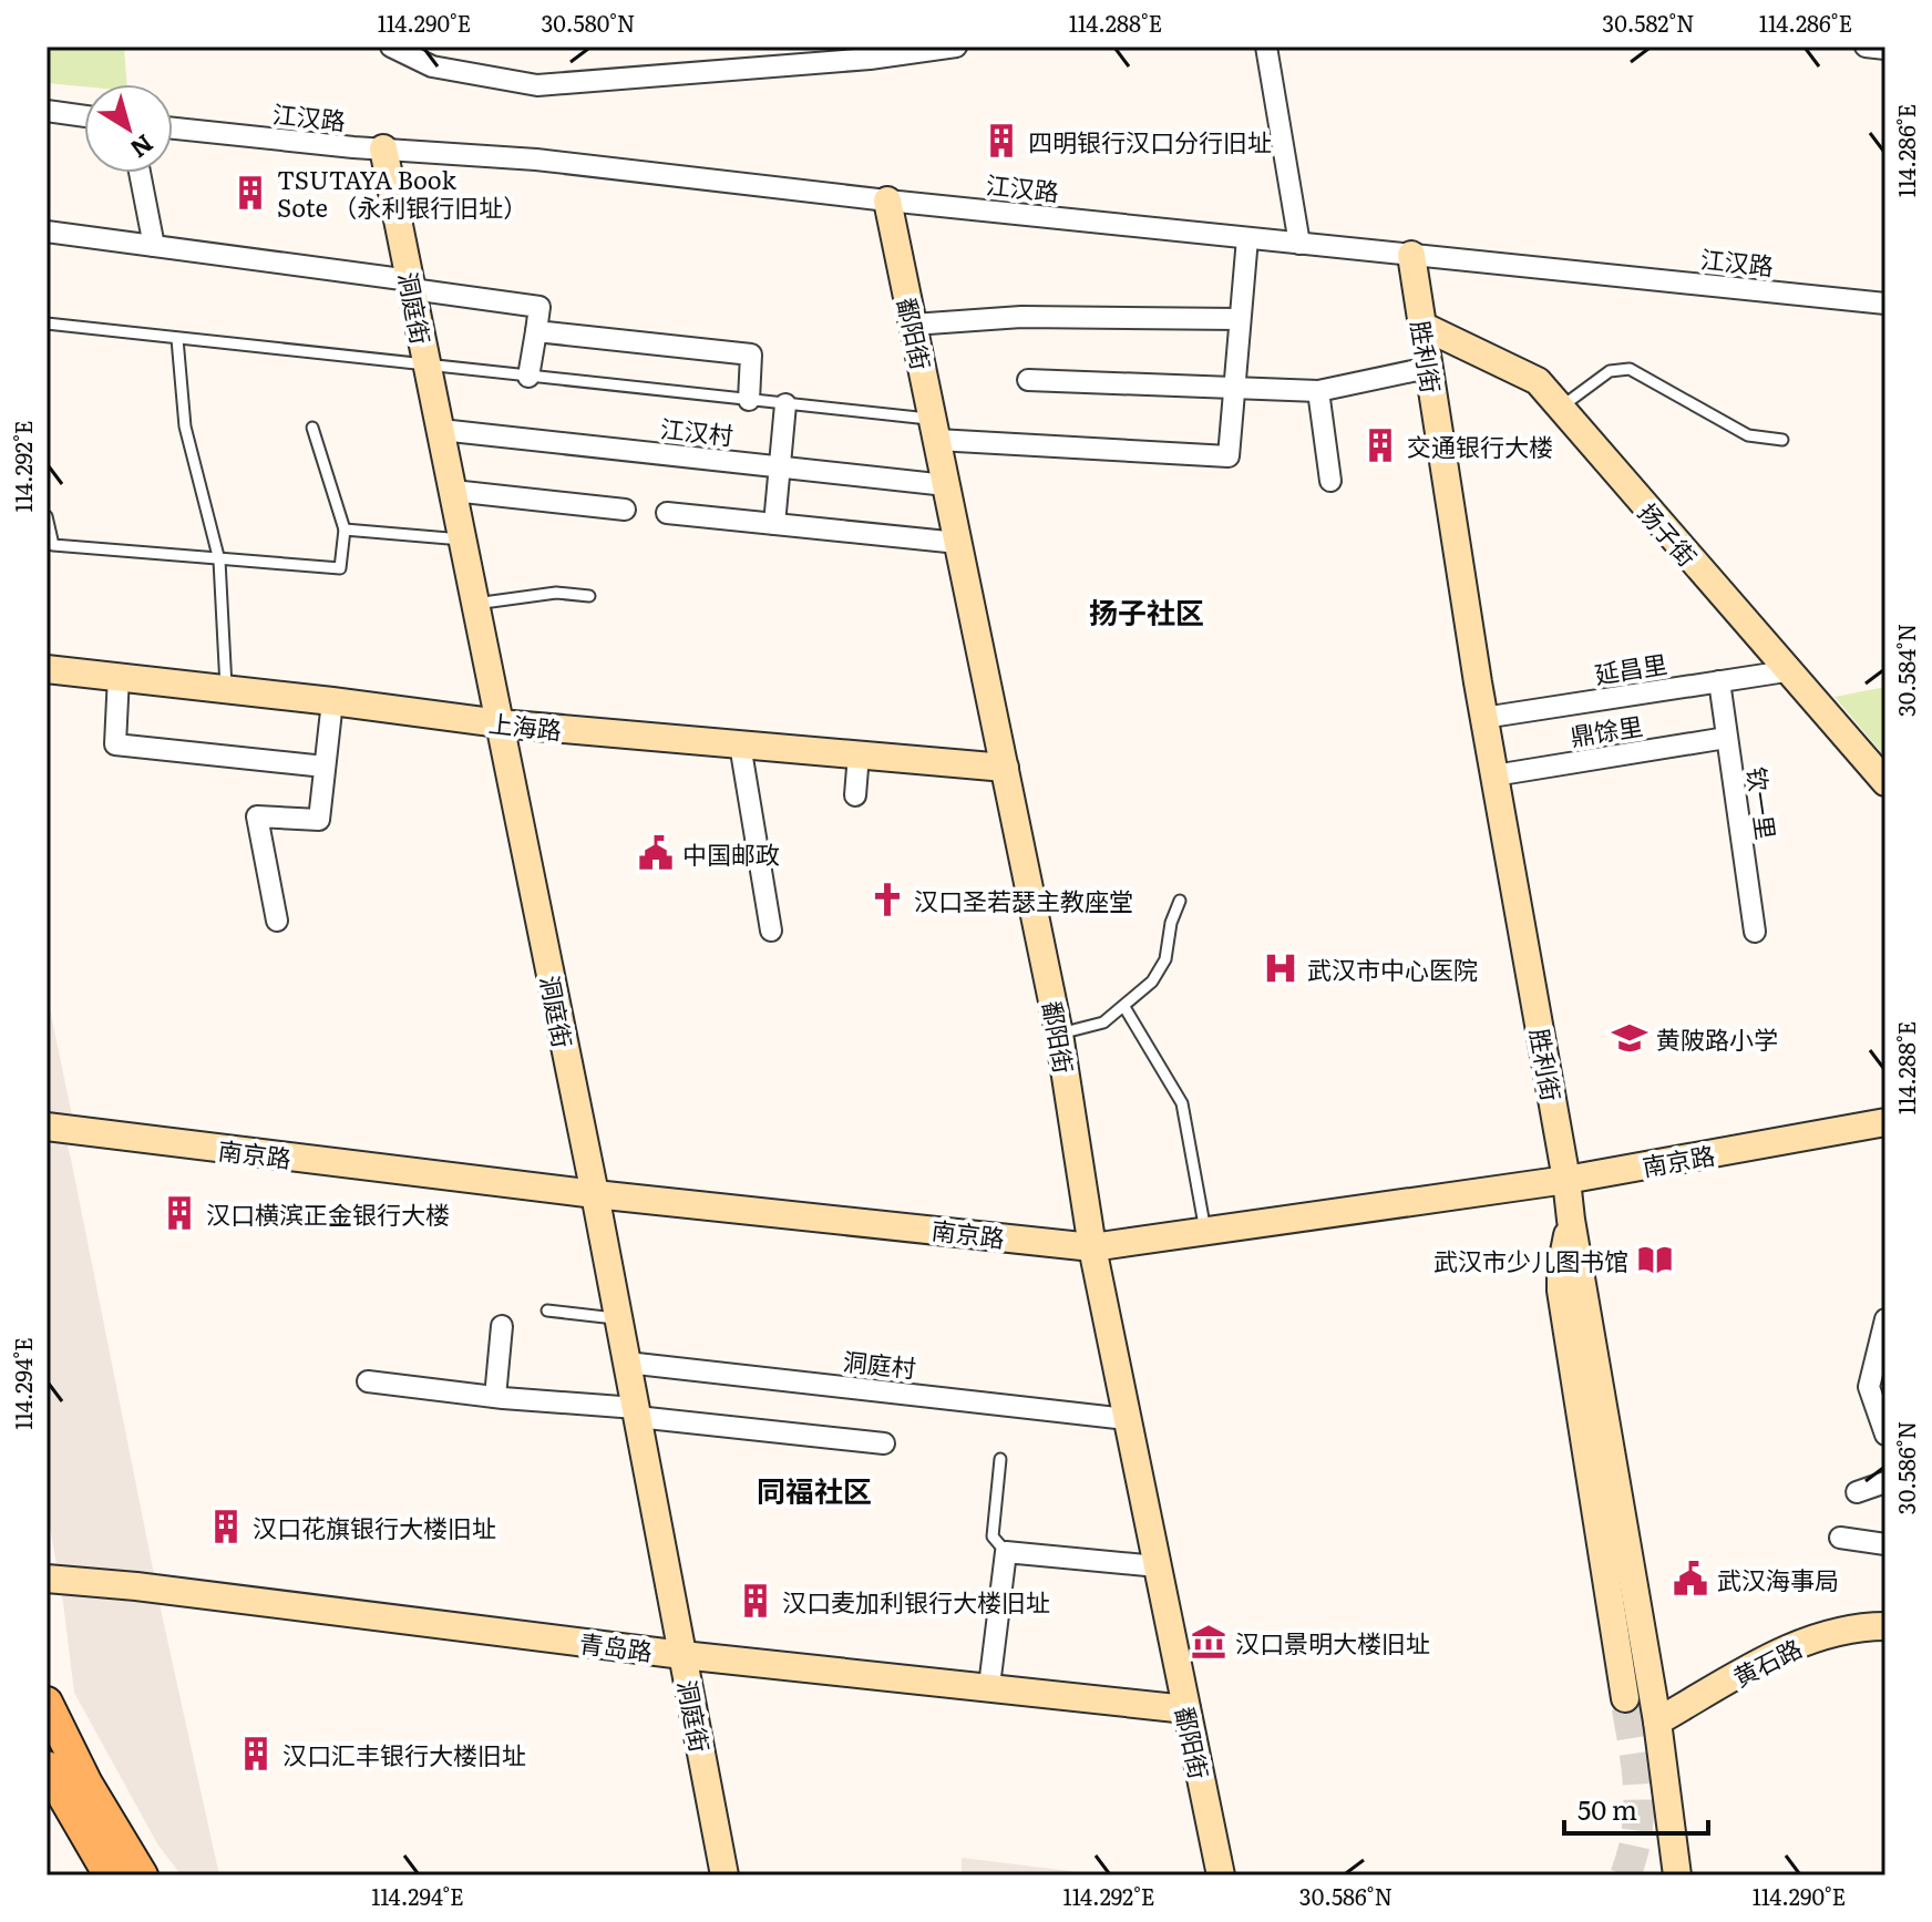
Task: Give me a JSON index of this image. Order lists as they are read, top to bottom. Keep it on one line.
{"streets":{"street":["江汉路","洞庭街","鄱阳街","胜利街","江汉村","扬子街","延昌里","上海路","鼎馀里","钦一里","南京路","洞庭村","青岛路","黄石路"]},"crossings":[["江汉路","洞庭街"],["江汉路","鄱阳街"],["江汉路","胜利街"],["洞庭街","江汉村"],["洞庭街","上海路"],["洞庭街","南京路"],["洞庭街","洞庭村"],["洞庭街","青岛路"],["鄱阳街","江汉村"],["鄱阳街","上海路"],["鄱阳街","南京路"],["鄱阳街","洞庭村"],["鄱阳街","青岛路"],["胜利街","扬子街"],["胜利街","延昌里"],["胜利街","鼎馀里"],["胜利街","南京路"],["胜利街","黄石路"],["扬子街","延昌里"],["延昌里","钦一里"],["鼎馀里","钦一里"]],"districts":["扬子社区","同福社区"],"places":{"building":["四明银行汉口分行旧址","TSUTAYA Book Sote （永利银行旧址）","交通银行大楼","汉口横滨正金银行大楼","汉口花旗银行大楼旧址","汉口麦加利银行大楼旧址","汉口汇丰银行大楼旧址"],"public building":["中国邮政","武汉海事局"],"church":["汉口圣若瑟主教座堂"],"hospital":["武汉市中心医院"],"school or university":["黄陂路小学"],"library":["武汉市少儿图书馆"],"museum":["汉口景明大楼旧址"]},"scale_bar":"50 m","north":"bottom right","coordinates":["114.290°E","30.580°N","114.288°E","30.582°N","114.286°E","114.292°E","30.584°N","114.294°E","30.586°N"]}
